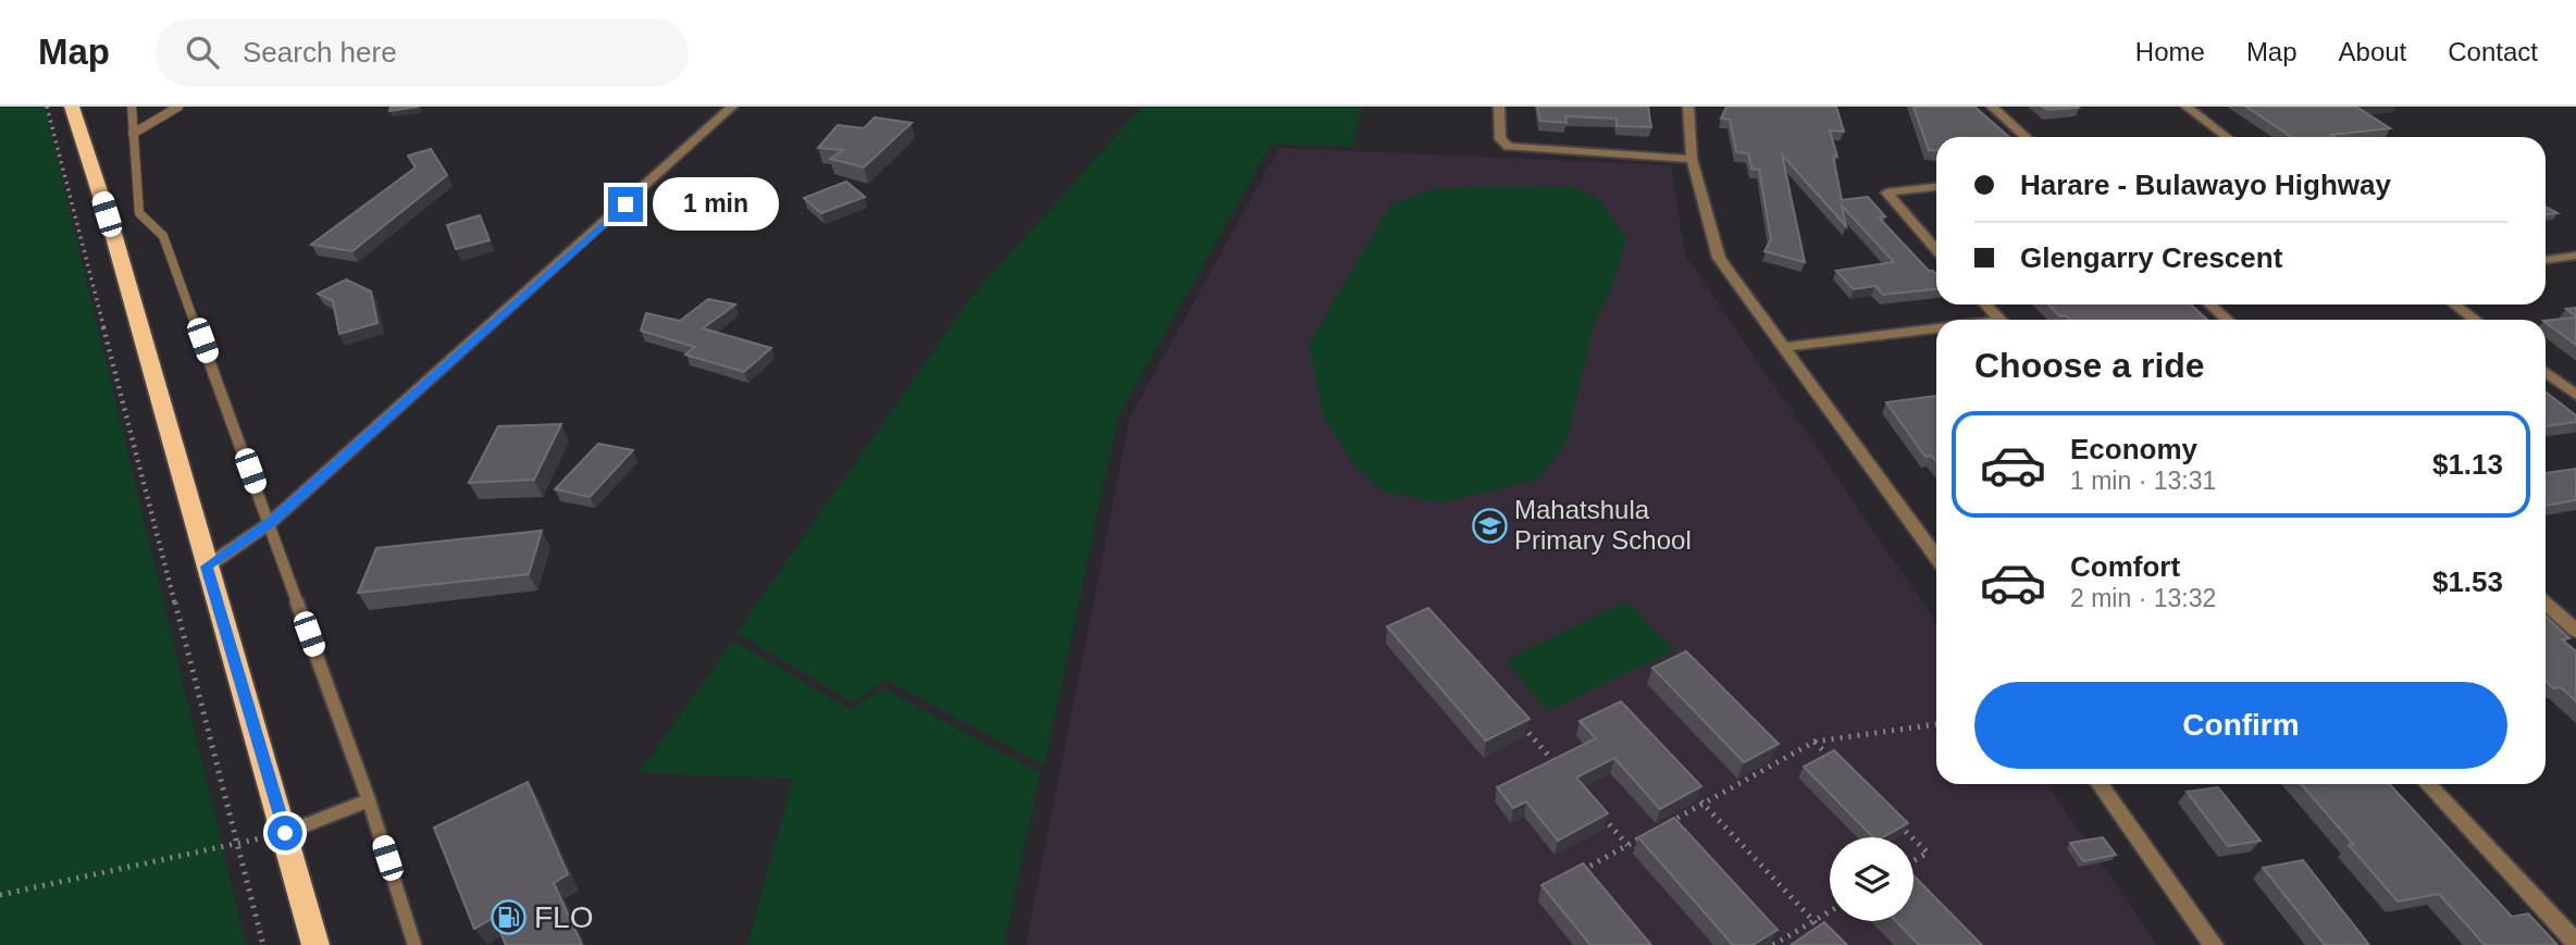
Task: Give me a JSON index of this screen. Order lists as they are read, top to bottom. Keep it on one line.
{"places":{"school or university":["Mahatshula Primary School"],"fuel station":["FLO"]},"page":{"header":"Map","search":"Search here","nav":["Home","Map","About","Contact"],"banner":["Harare - Bulawayo Highway","Glengarry Crescent"],"bubble":"1 min","heading":"Choose a ride","list":[{"name":"Economy","note":"1 min · 13:31","value":"$1.13"},{"name":"Comfort","note":"2 min · 13:32","value":"$1.53"}],"buttons":"Confirm"}}
